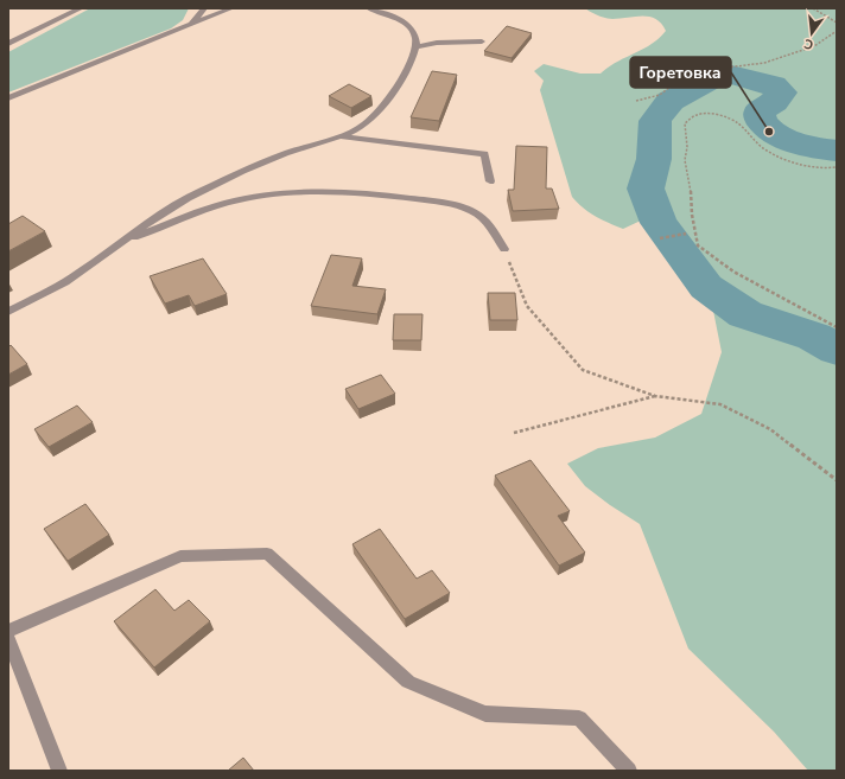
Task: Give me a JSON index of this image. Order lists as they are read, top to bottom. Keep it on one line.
{"places":["Горетовка"],"north":"bottom"}
